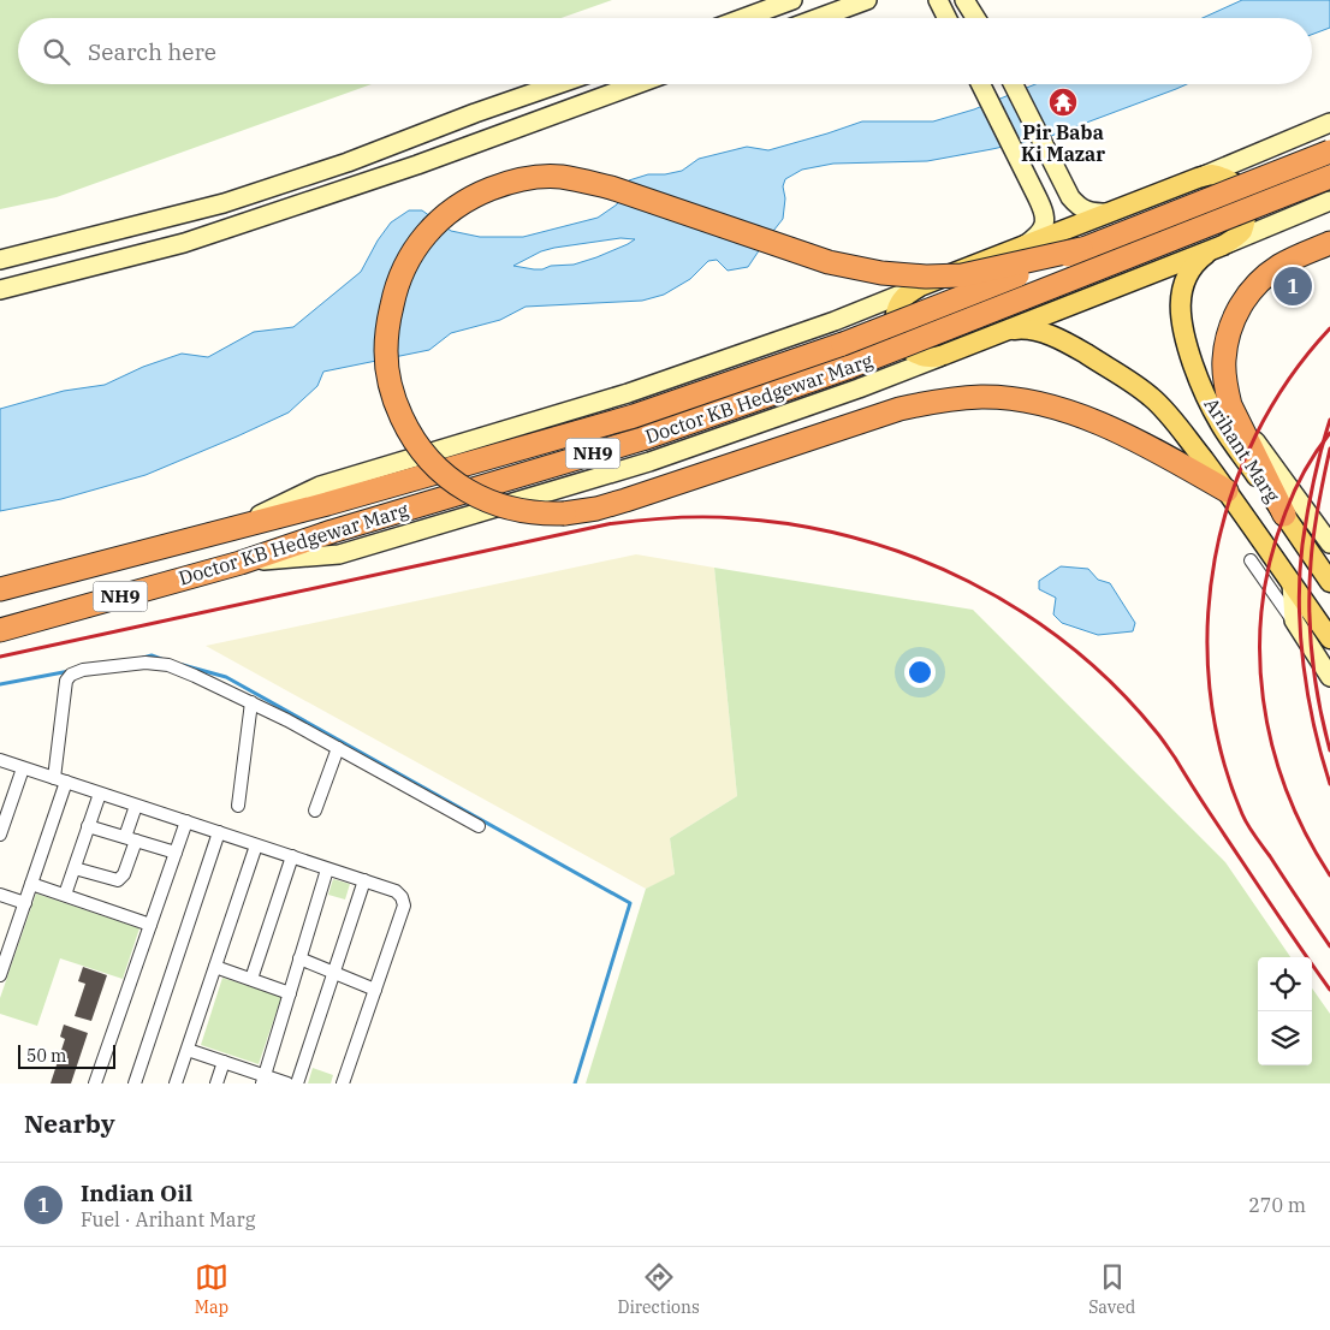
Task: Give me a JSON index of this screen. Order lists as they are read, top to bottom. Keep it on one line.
{"streets":{"highway":["Doctor KB Hedgewar Marg","NH9"],"main road":["Arihant Marg"]},"places":{"temple":["Pir Baba Ki Mazar"]},"scale_bar":"50 m","page":{"search":"Search here","pins":"1","scale":"50 m","heading":"Nearby","list":[{"mark":"1","name":"Indian Oil","note":"Fuel · Arihant Marg","value":"270 m"}],"nav":["Map","Directions","Saved"]}}
